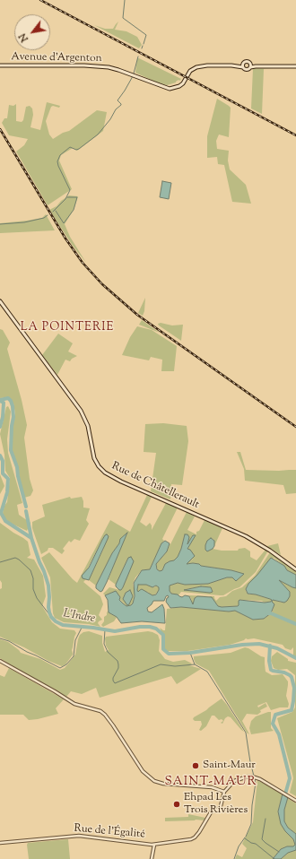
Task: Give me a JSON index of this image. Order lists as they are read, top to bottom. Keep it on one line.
{"streets":{"main road":["Avenue d'Argenton","Rue de Châtellerault"],"street":["Rue de l'Égalité"]},"districts":["LA POINTERIE","SAINT-MAUR"],"water":["L'Indre"],"places":["Saint-Maur","Ehpad Les Trois Rivières"],"north":"bottom left"}
